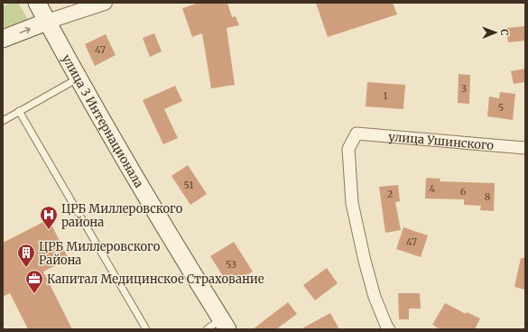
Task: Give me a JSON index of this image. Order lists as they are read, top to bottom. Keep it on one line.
{"streets":{"main road":["улица 3 Интернационала"],"street":["улица Ушинского"]},"places":{"hospital":["ЦРБ Миллеровского района"],"building":["ЦРБ Миллеровского Района"],"office":["Капитал Медицинское Страхование"]},"house_numbers":["47","3","1","5","51","4","6","2","8","47","53"],"north":"right"}
